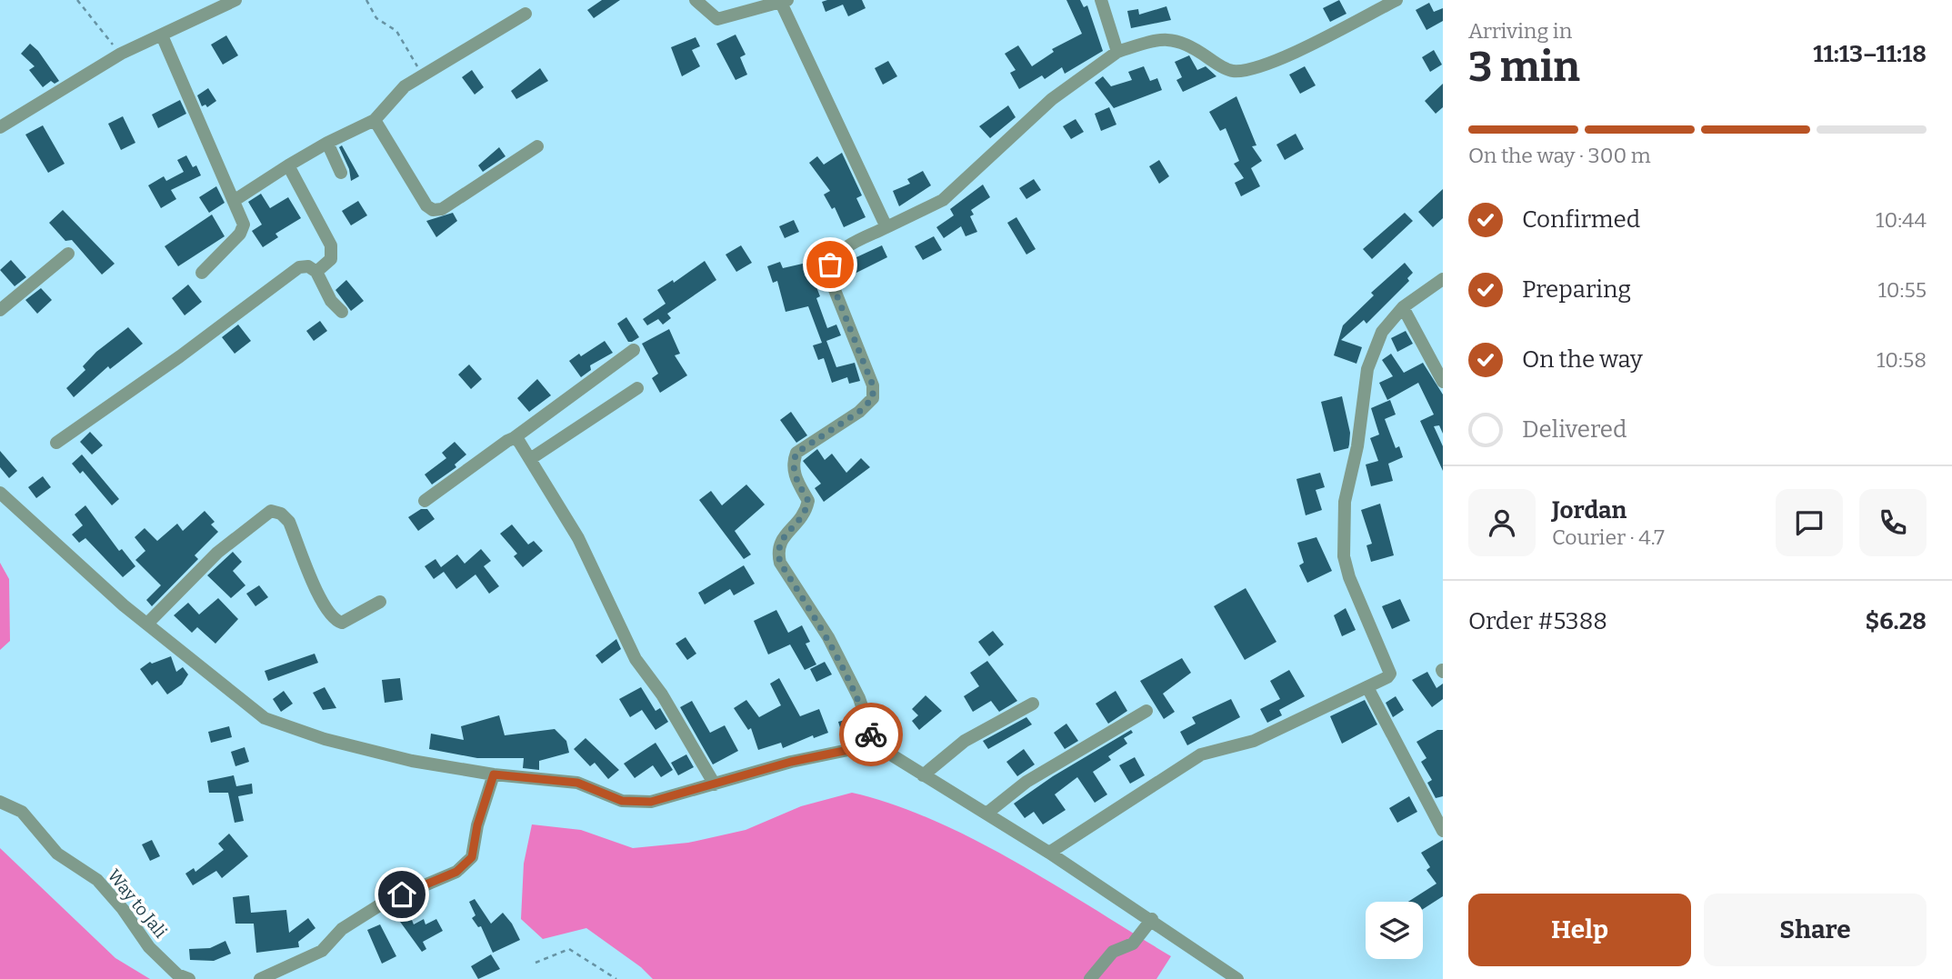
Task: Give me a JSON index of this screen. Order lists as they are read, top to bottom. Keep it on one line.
{"streets":{"street":["Way to Jali"]},"page":{"heading":["3 min","Arriving in","11:13–11:18"],"panel":["Jordan","Courier · 4.7","Order #5388","$6.28"],"bar":"On the way · 300 m","list":[["Confirmed","10:44"],["Preparing","10:55"],["On the way","10:58"],"Delivered"],"buttons":["Help","Share"]}}
